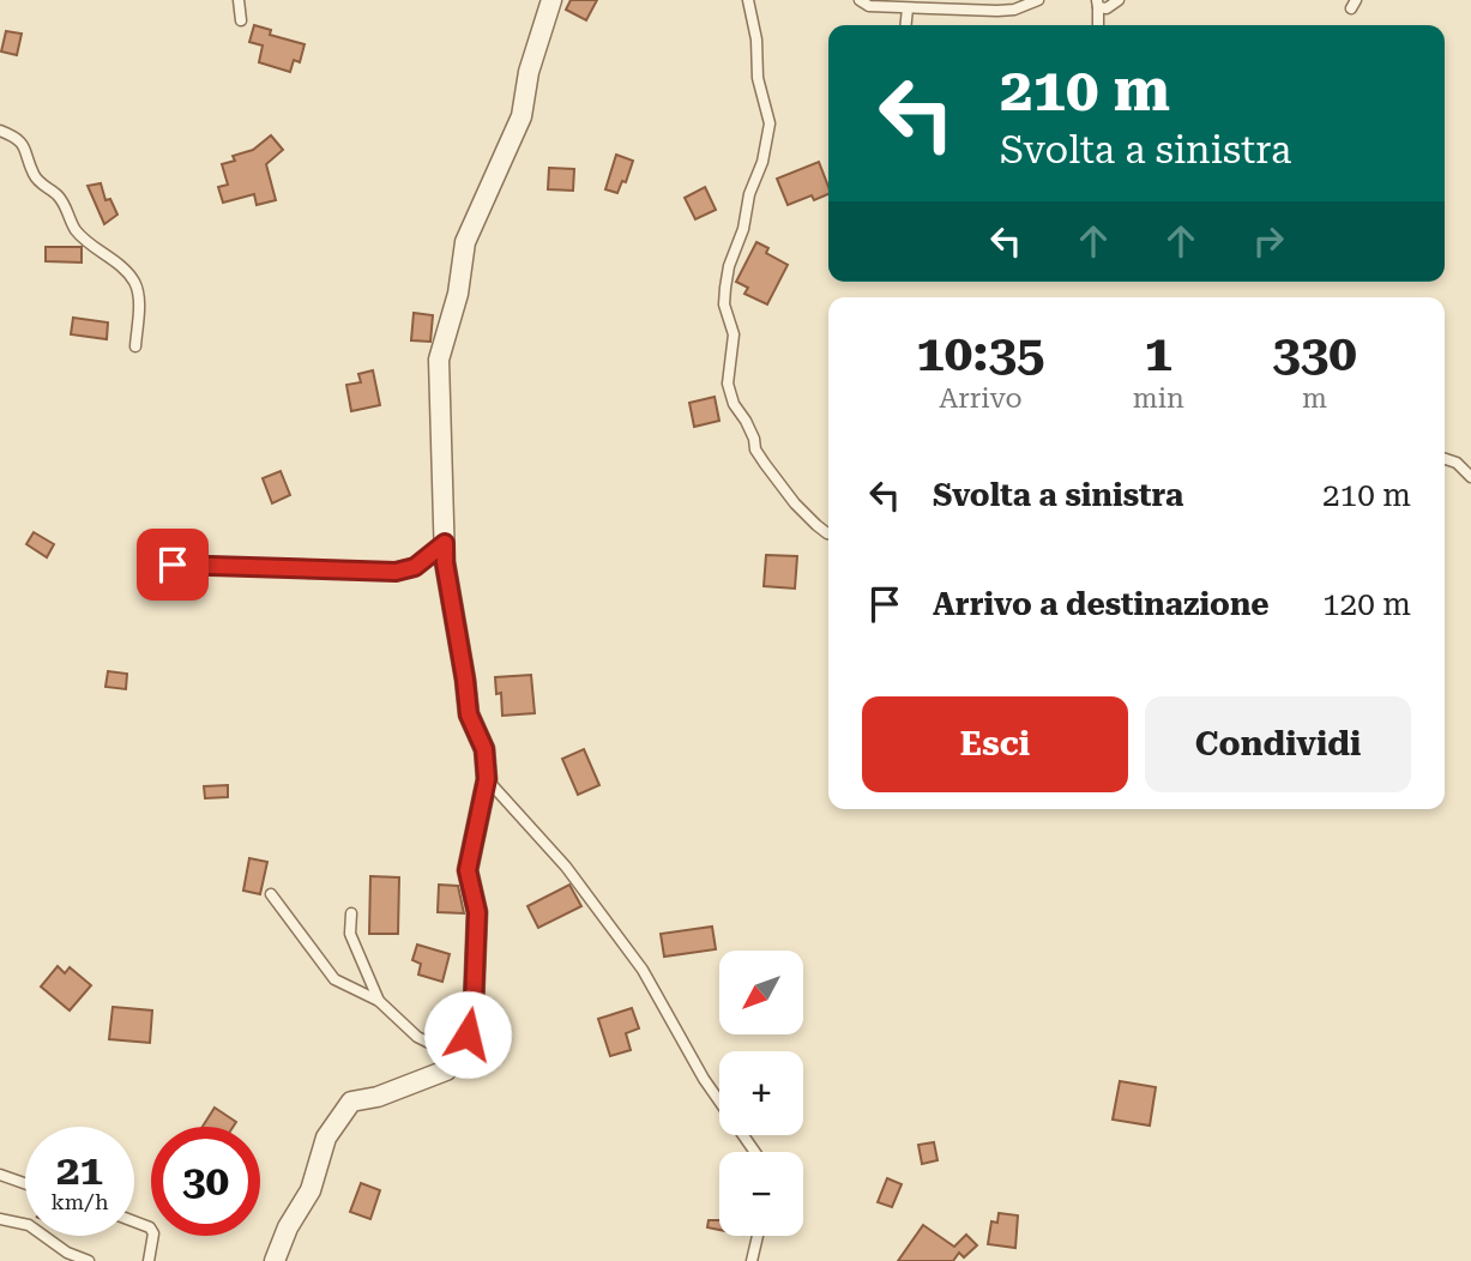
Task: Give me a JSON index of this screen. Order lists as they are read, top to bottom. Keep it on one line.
{"north":"bottom left","page":{"turn":["210 m","Svolta a sinistra"],"eta":["10:35","Arrivo","1","min","330","m"],"list":[{"name":"Svolta a sinistra","value":"210 m"},{"name":"Arrivo a destinazione","value":"120 m"}],"buttons":["Esci","Condividi"],"map_buttons":["+","−"],"speed":"21 km/h","limit":"30"}}
